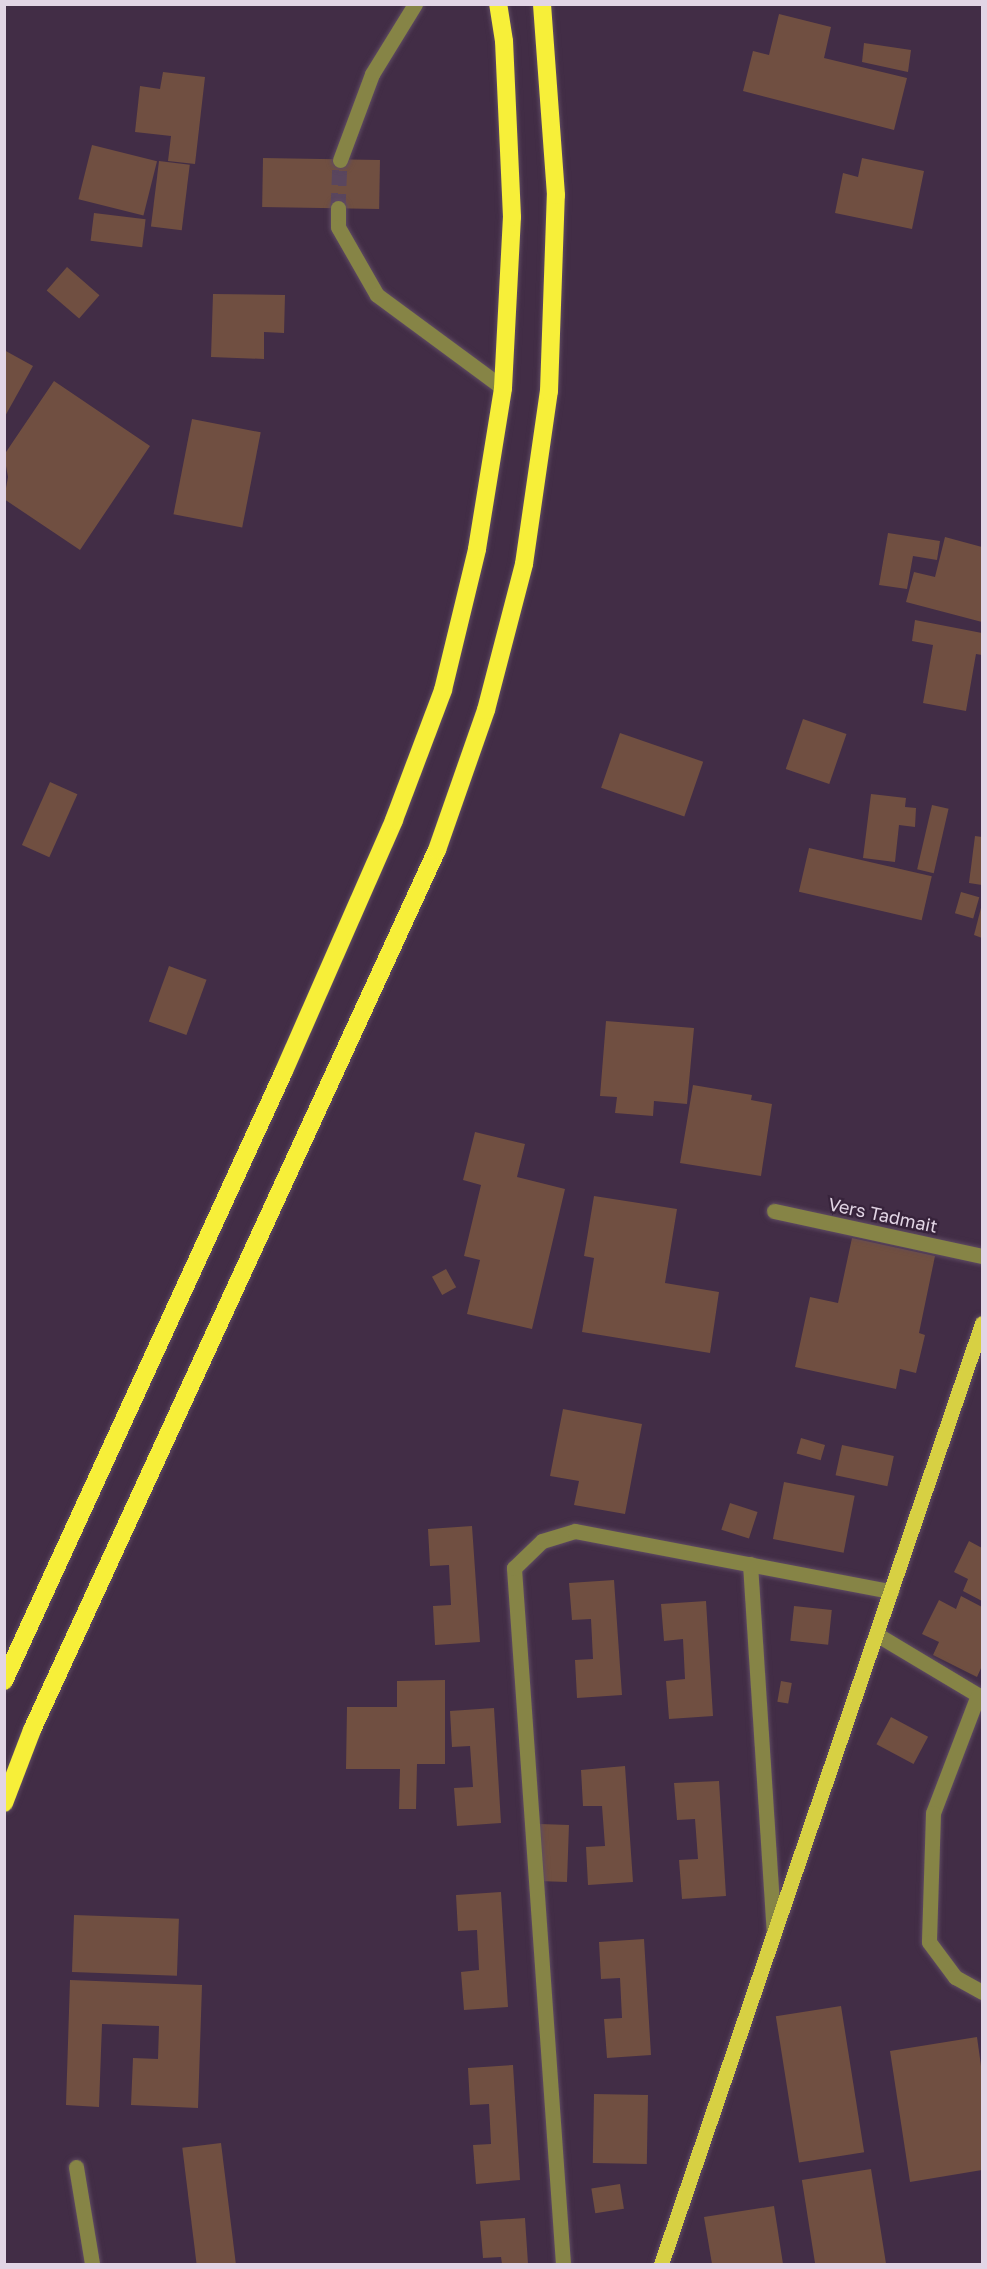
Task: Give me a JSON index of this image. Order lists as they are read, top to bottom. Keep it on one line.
{"streets":{"street":["Vers Tadmait"]}}
